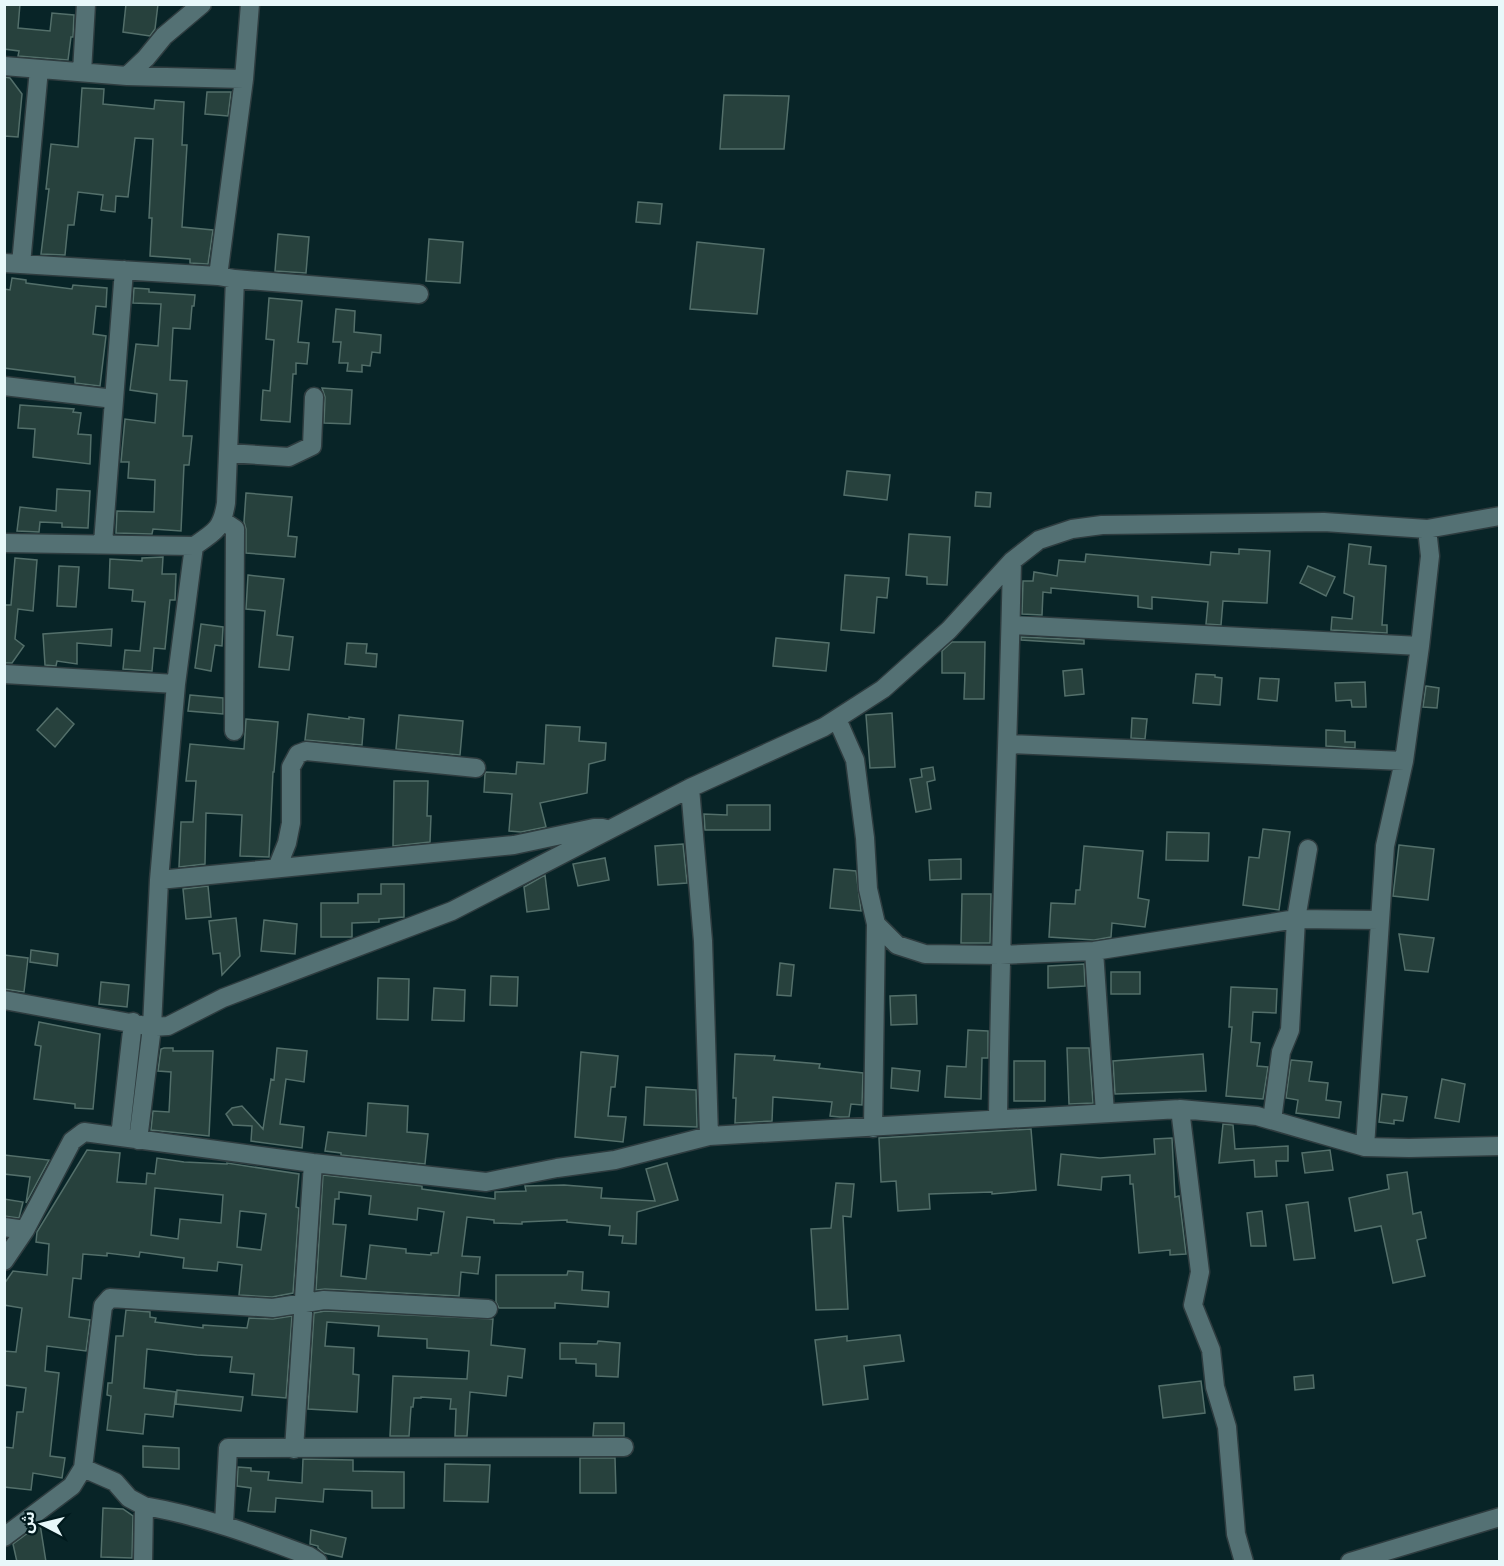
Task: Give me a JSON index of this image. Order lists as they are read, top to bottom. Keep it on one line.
{"north":"left"}
